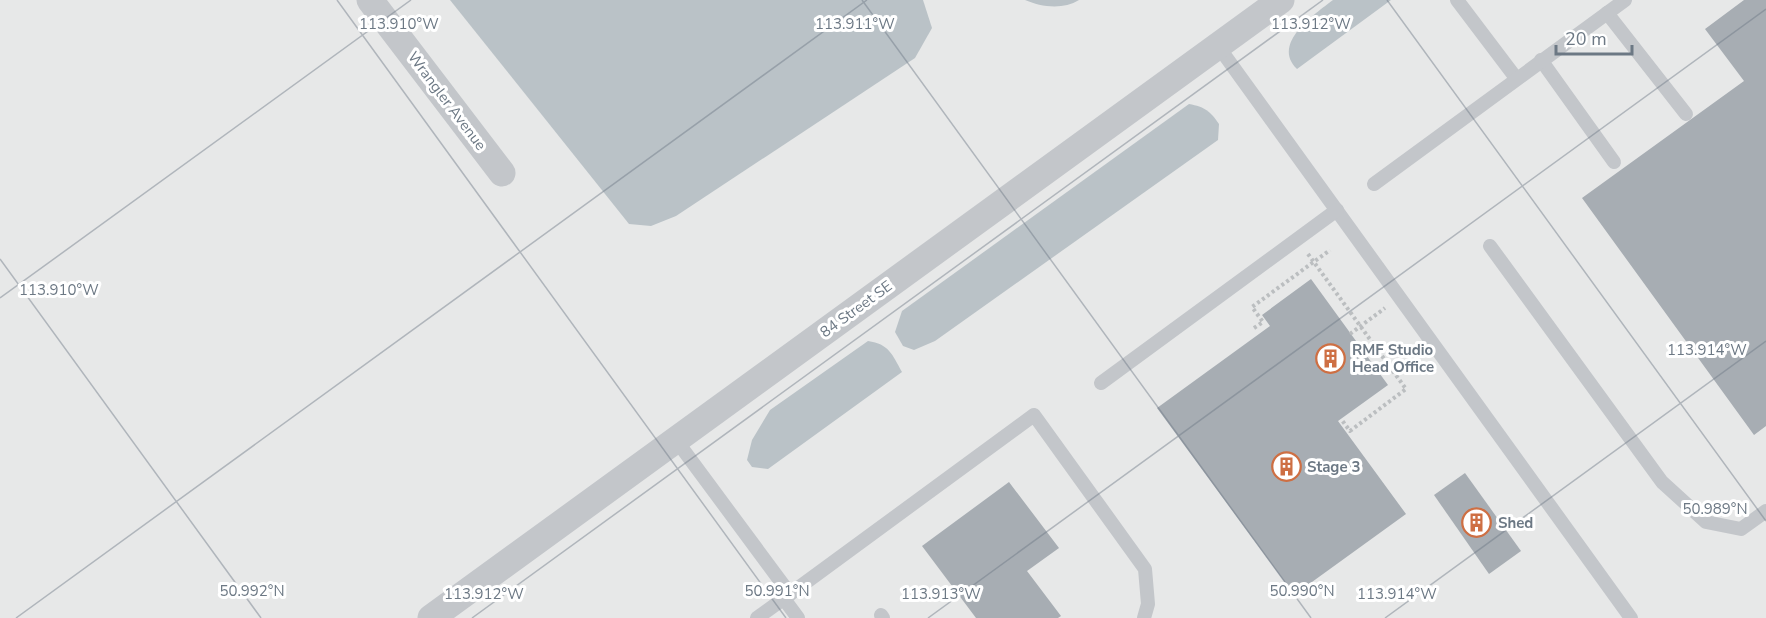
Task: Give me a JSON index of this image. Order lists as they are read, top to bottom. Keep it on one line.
{"streets":{"street":["Wrangler Avenue","84 Street SE"]},"places":{"building":["RMF Studio Head Office","Stage 3","Shed"]},"scale_bar":"20 m","coordinates":["113.910°W","113.911°W","113.912°W","113.914°W","50.989°N","50.992°N","50.991°N","50.990°N","113.913°W"]}
